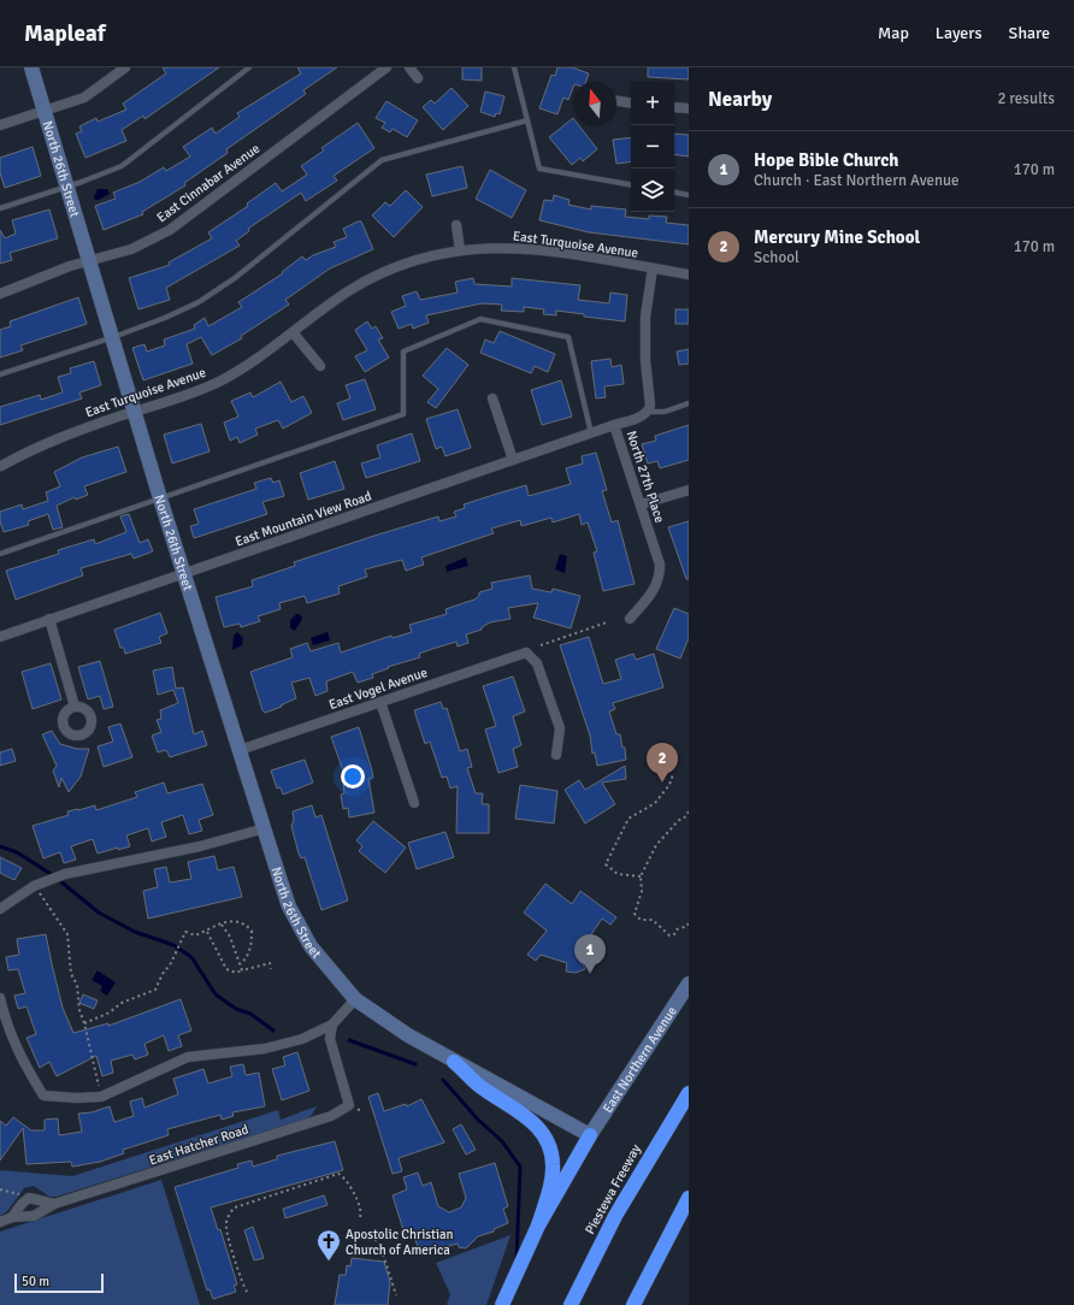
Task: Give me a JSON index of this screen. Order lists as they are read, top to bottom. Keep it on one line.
{"streets":{"highway":["Piestewa Freeway"],"street":["North 26th Street","East Cinnabar Avenue","East Turquoise Avenue","North 27th Place","East Mountain View Road","East Vogel Avenue","East Northern Avenue","East Hatcher Road"]},"crossings":[["North 26th Street","East Cinnabar Avenue"],["North 26th Street","East Turquoise Avenue"],["North 26th Street","East Mountain View Road"],["North 26th Street","East Vogel Avenue"],["North 26th Street","East Northern Avenue"],["East Turquoise Avenue","North 27th Place"],["North 27th Place","East Mountain View Road"]],"places":{"church":["Apostolic Christian Church of America"]},"scale_bar":"50 m","north":"top","page":{"header":"Mapleaf","nav":["Map","Layers","Share"],"heading":["Nearby","2 results"],"map_buttons":["+","−"],"list":[{"mark":"1","name":"Hope Bible Church","note":"Church · East Northern Avenue","value":"170 m"},{"mark":"2","name":"Mercury Mine School","note":"School","value":"170 m"}],"pins":["2","1"],"scale":"50 m"}}
